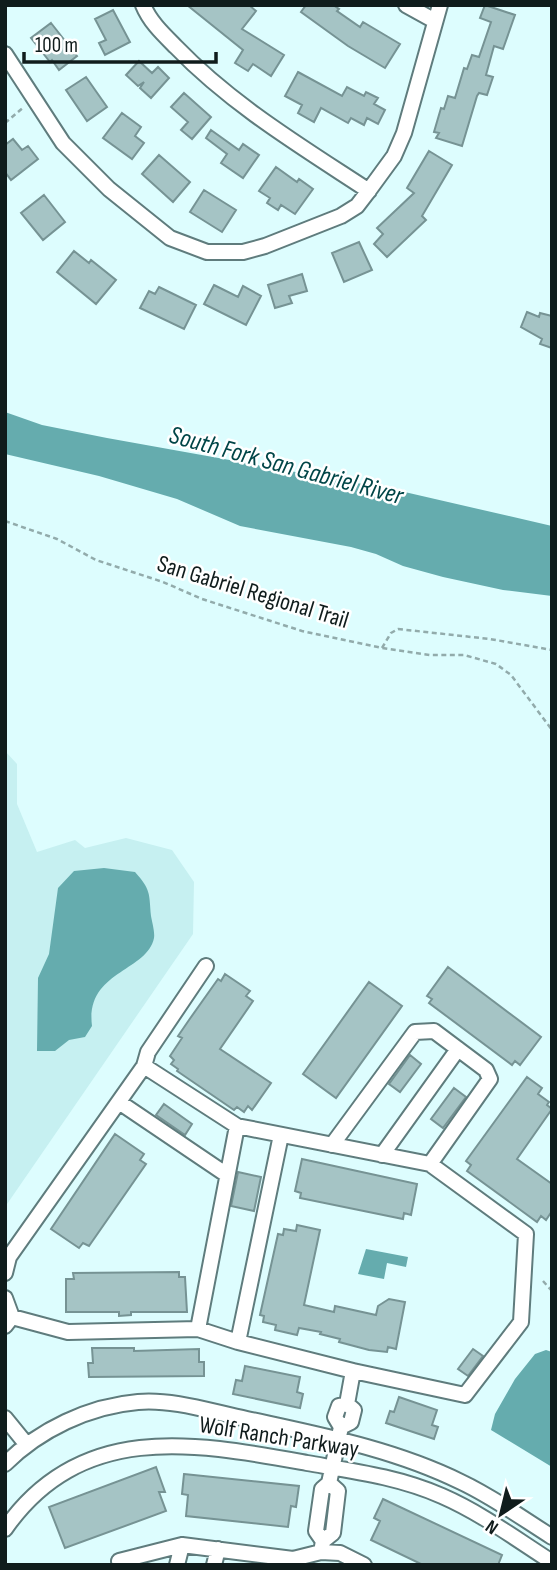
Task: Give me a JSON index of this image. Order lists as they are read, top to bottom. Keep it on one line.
{"streets":{"street":["Wolf Ranch Parkway"],"path":["San Gabriel Regional Trail"]},"water":["South Fork San Gabriel River"],"scale_bar":"100 m","north":"bottom left"}
